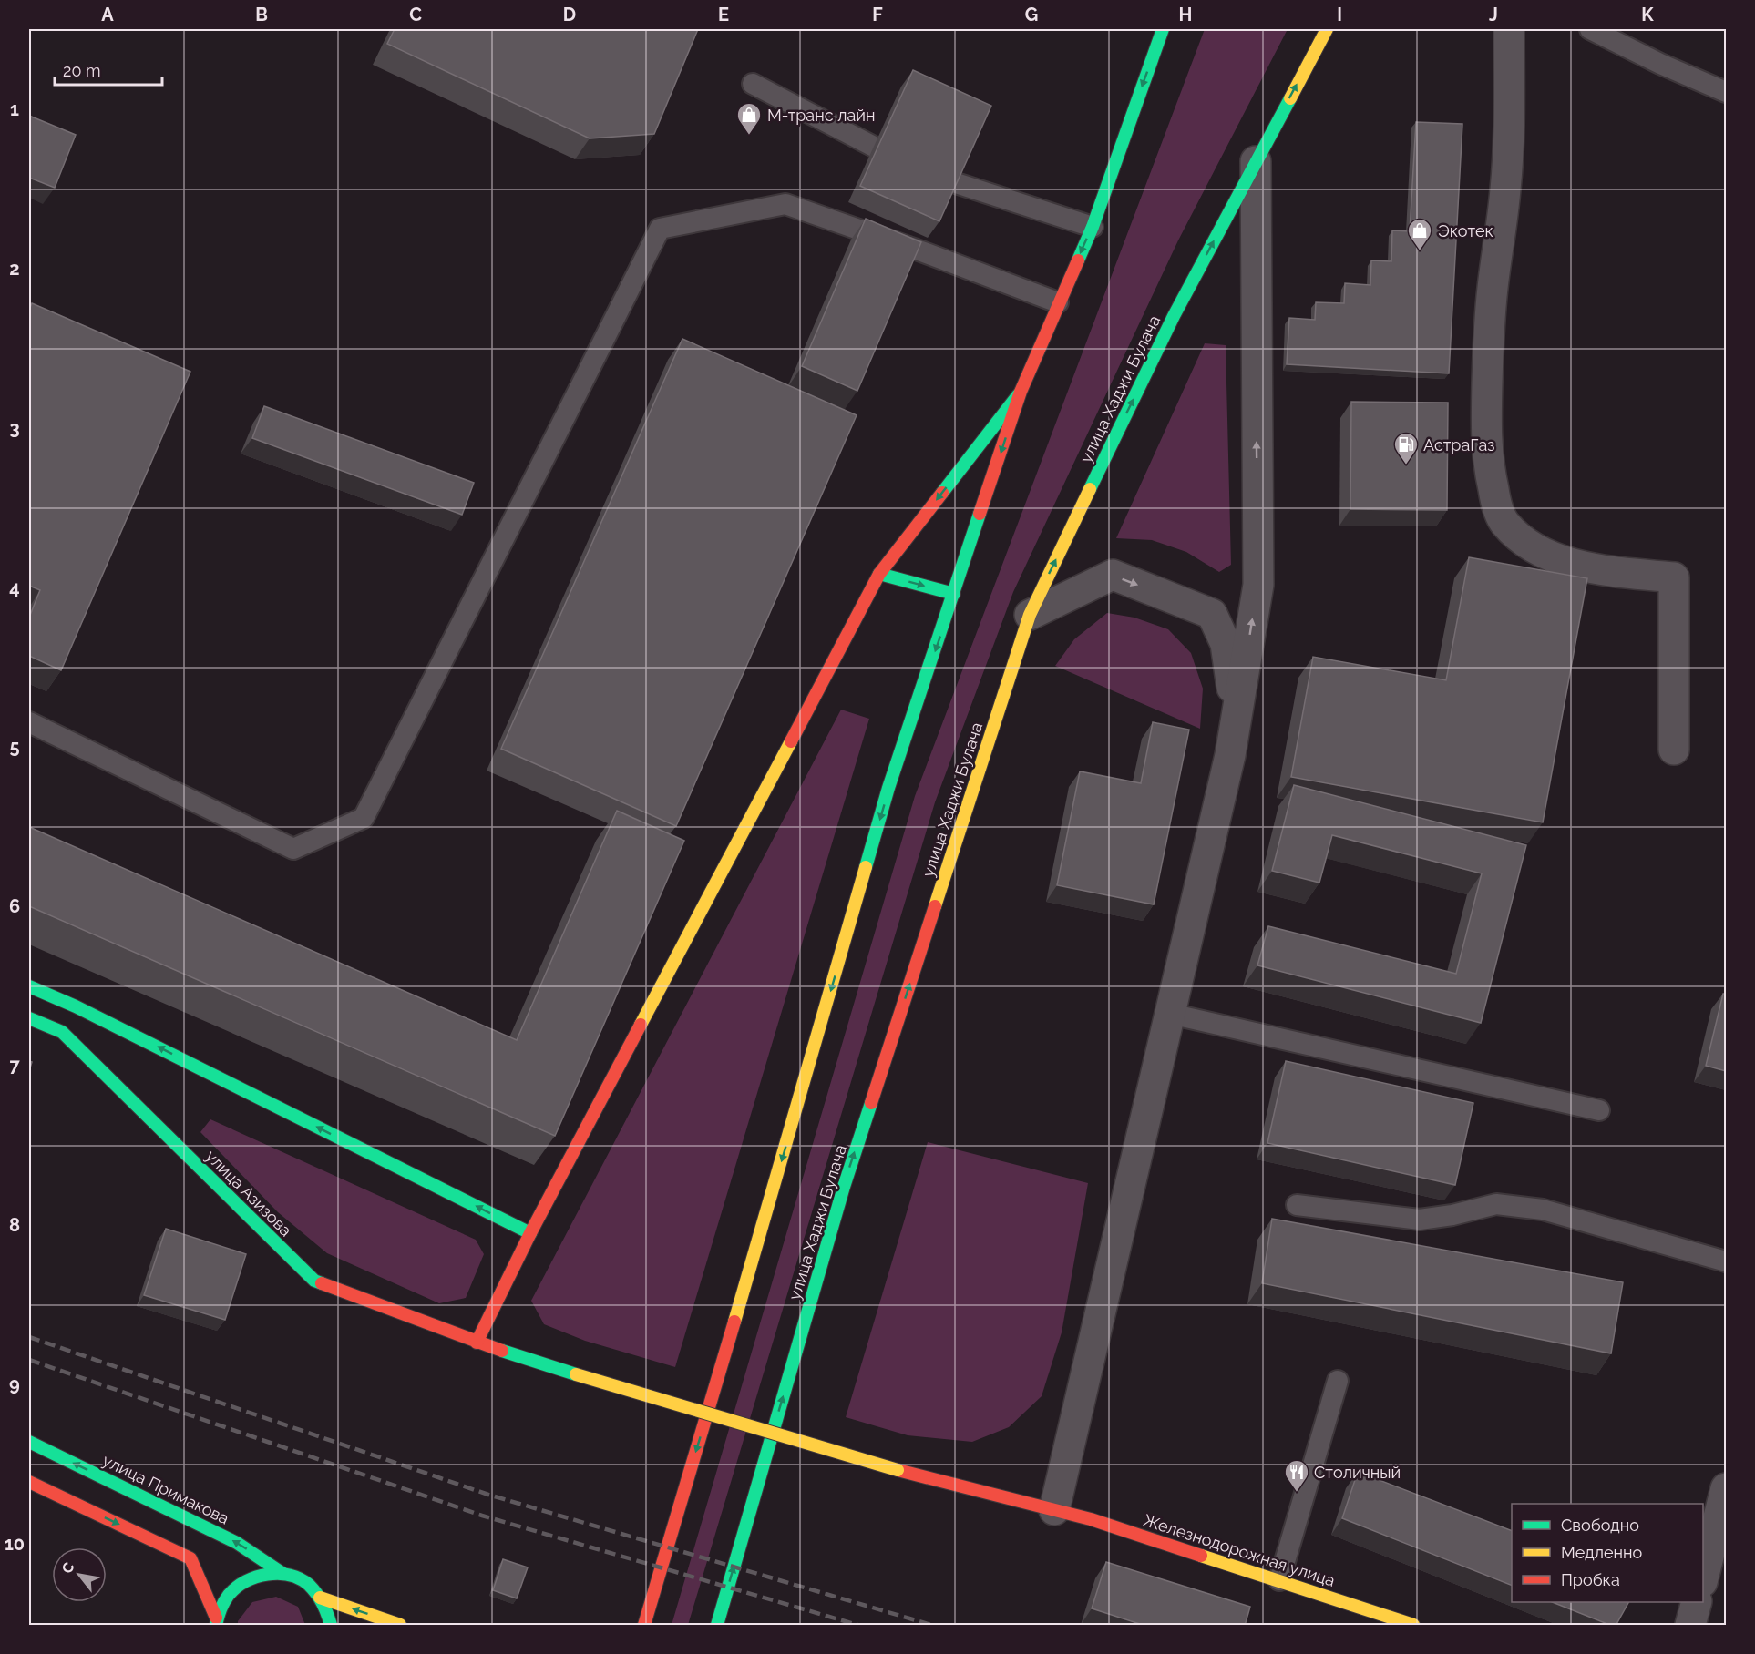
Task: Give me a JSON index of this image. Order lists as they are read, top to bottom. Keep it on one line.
{"streets":{"main road":["улица Хаджи Булача","улица Азизова","улица Примакова","Железнодорожная улица"]},"crossings":[["улица Азизова","Железнодорожная улица"]],"places":{"shop":["М-транс лайн","Экотек"],"fuel station":["АстраГаз"],"restaurant":["Столичный"]},"legend":["Свободно","Медленно","Пробка"],"scale_bar":"20 m","north":"top left","grid":{"columns":["A","B","C","D","E","F","G","H","I","J","K"],"rows":["1","2","3","4","5","6","7","8","9","10"]}}
